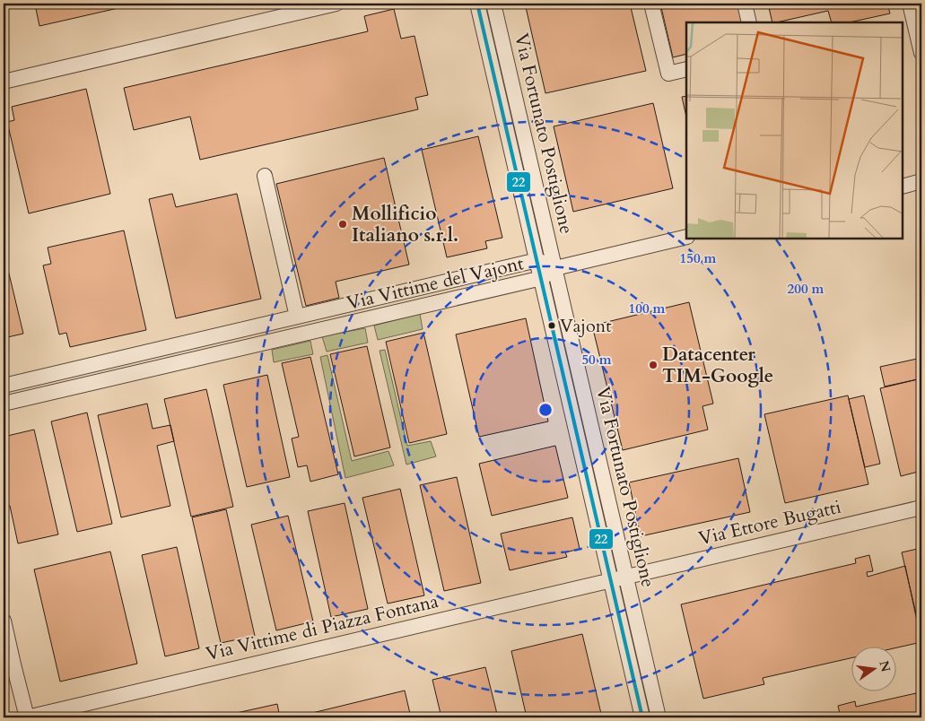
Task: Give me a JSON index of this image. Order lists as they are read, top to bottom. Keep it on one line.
{"streets":{"street":["Via Fortunato Postiglione","Via Vittime del Vajont","Via Ettore Bugatti","Via Vittime di Piazza Fontana"]},"crossings":[["Via Fortunato Postiglione","Via Vittime del Vajont"],["Via Fortunato Postiglione","Via Ettore Bugatti"],["Via Fortunato Postiglione","Via Vittime di Piazza Fontana"],["Via Ettore Bugatti","Via Vittime di Piazza Fontana"]],"places":["Mollificio Italiano s.r.l.","Vajont","Datacenter TIM-Google"],"lines":["transit line 22"],"north":"right","rings":["150 m","200 m","100 m","50 m"]}
